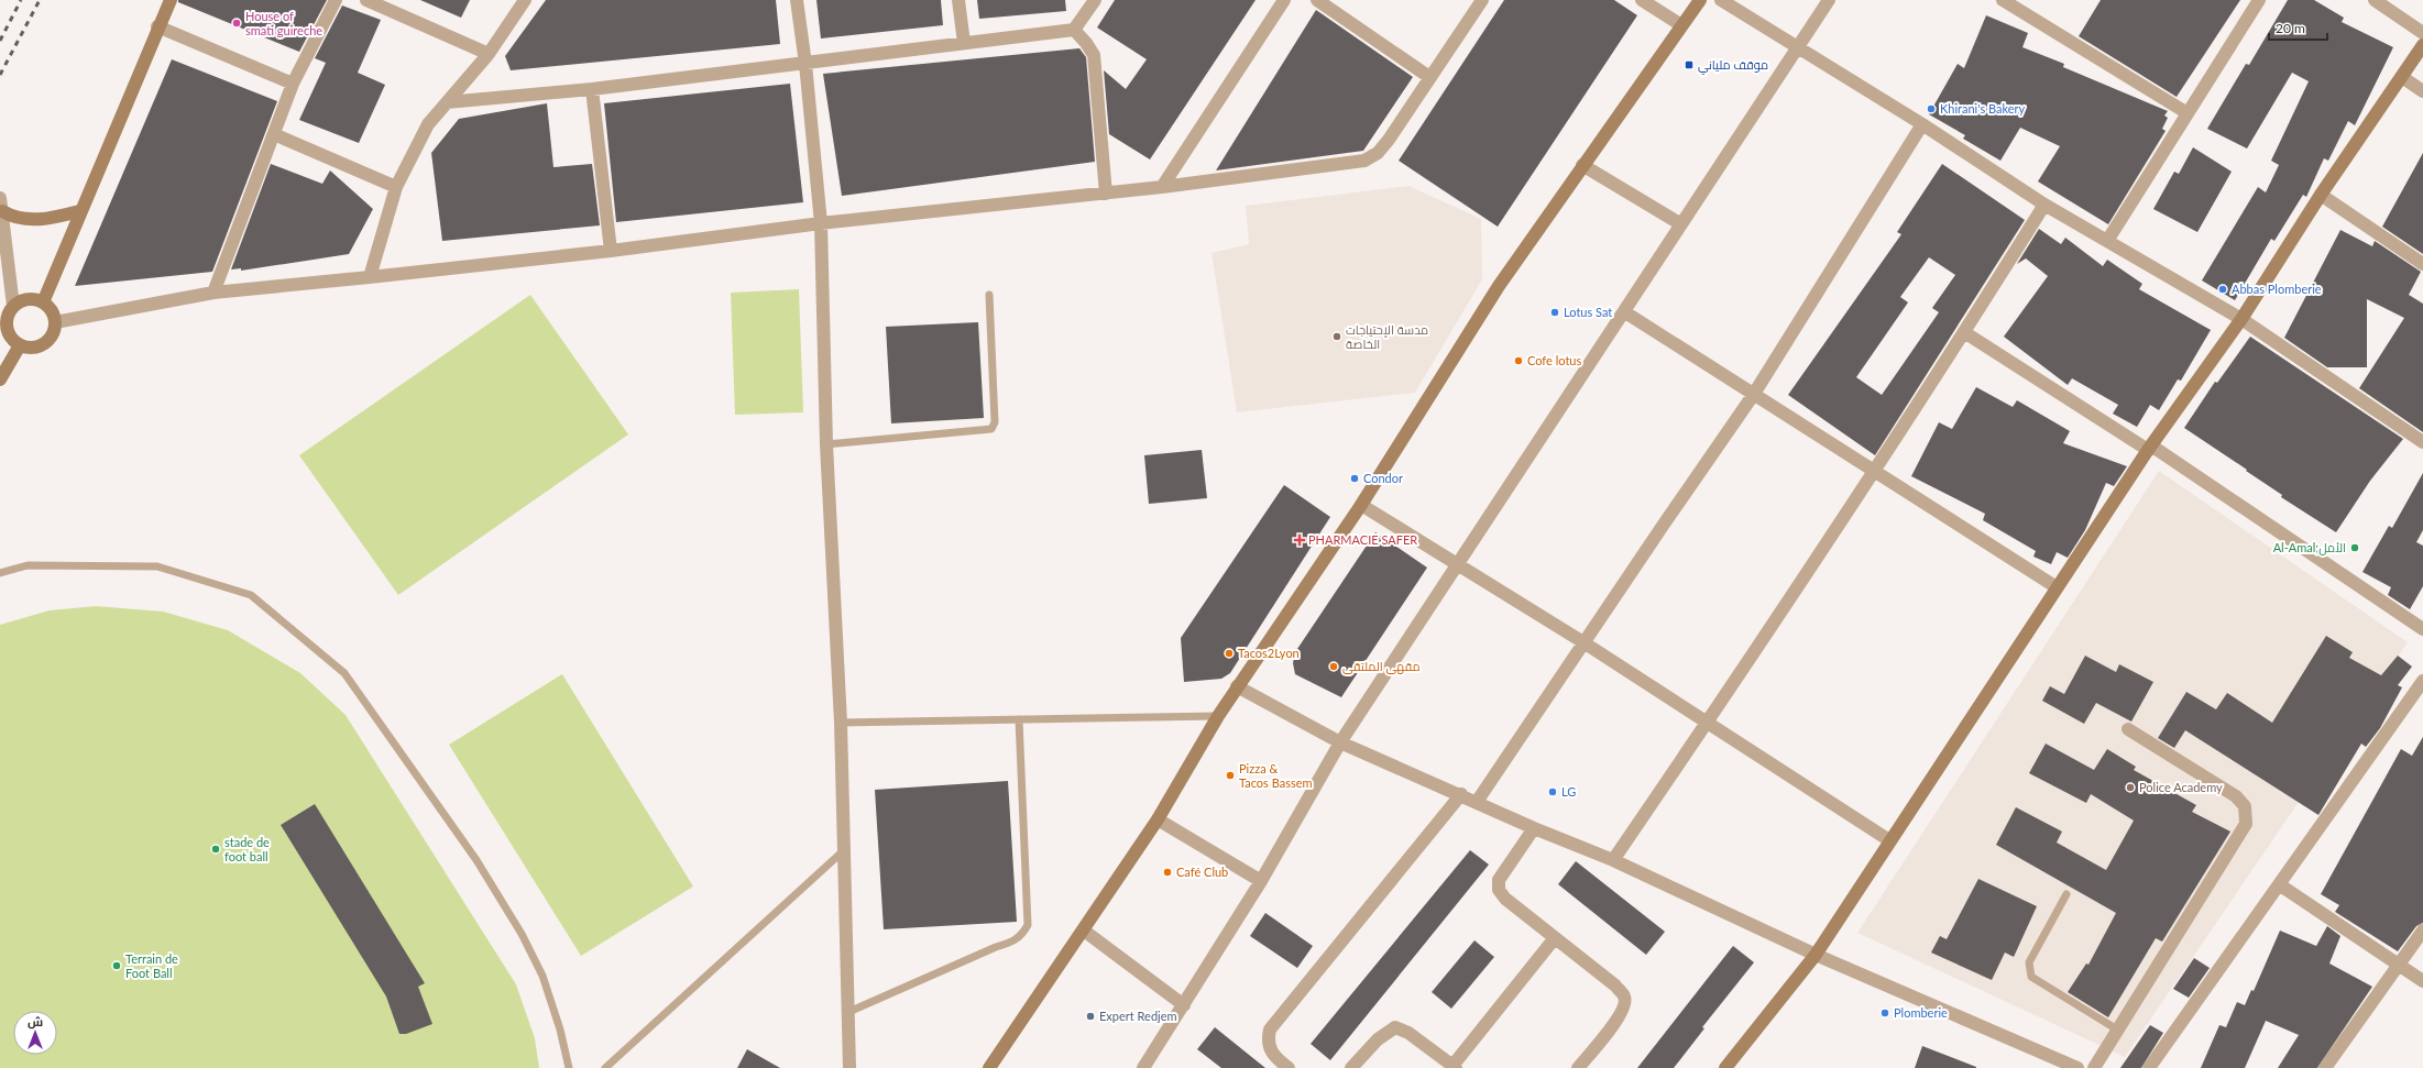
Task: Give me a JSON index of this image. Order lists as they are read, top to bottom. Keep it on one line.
{"places":{"other":["House of smati guireche","Khirani's Bakery","Abbas Plomberie","Lotus Sat","مدسة الإحتياجات الخاصة","Cofe lotus","Condor","Al-Amal;الأمل","Tacos2Lyon","مقهى الملتقى","Pizza & Tacos Bassem","Police Academy","LG","stade de foot ball","Café Club","Terrain de Foot Ball","Plomberie","Expert Redjem"],"transit":["موقف ملياني"],"health":["PHARMACIE SAFER"]},"scale_bar":"20 m","north":"top"}
